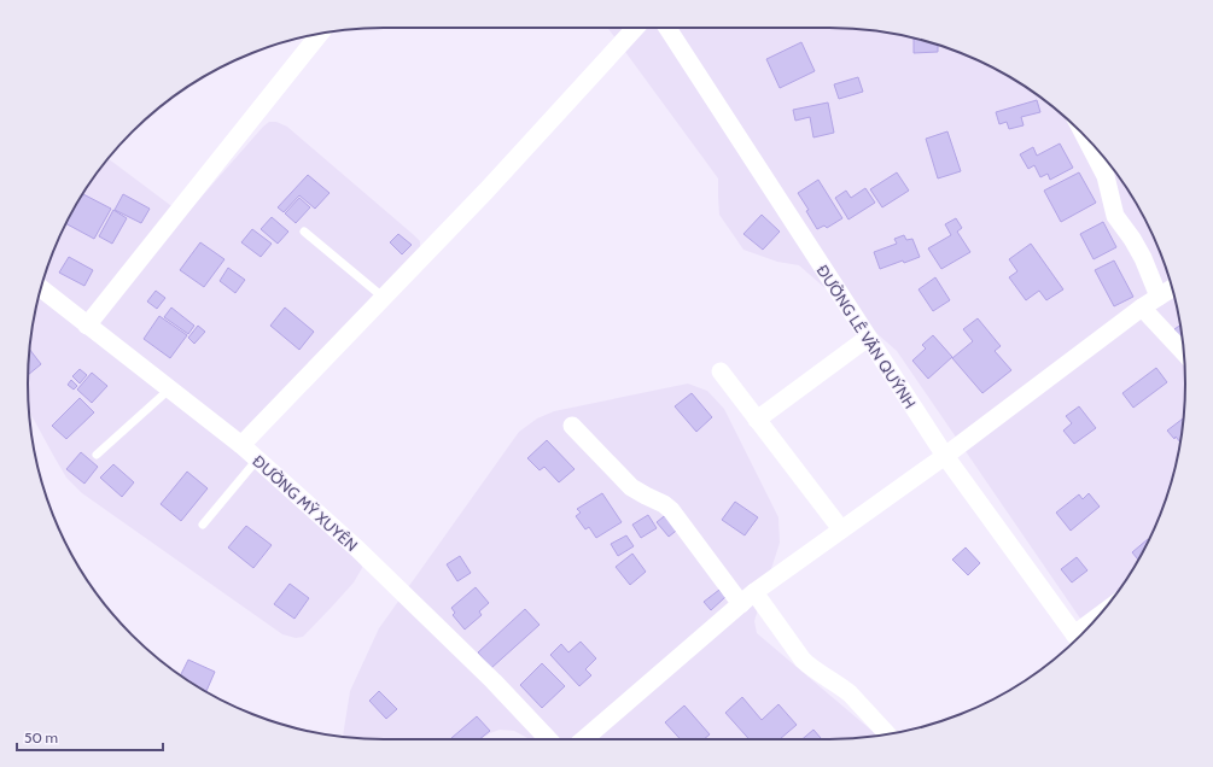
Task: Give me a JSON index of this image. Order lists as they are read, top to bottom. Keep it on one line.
{"streets":{"street":["ĐƯỜNG LÊ VĂN QUÝNH","ĐƯỜNG MỸ XUYÊN"]},"scale_bar":"50 m"}
